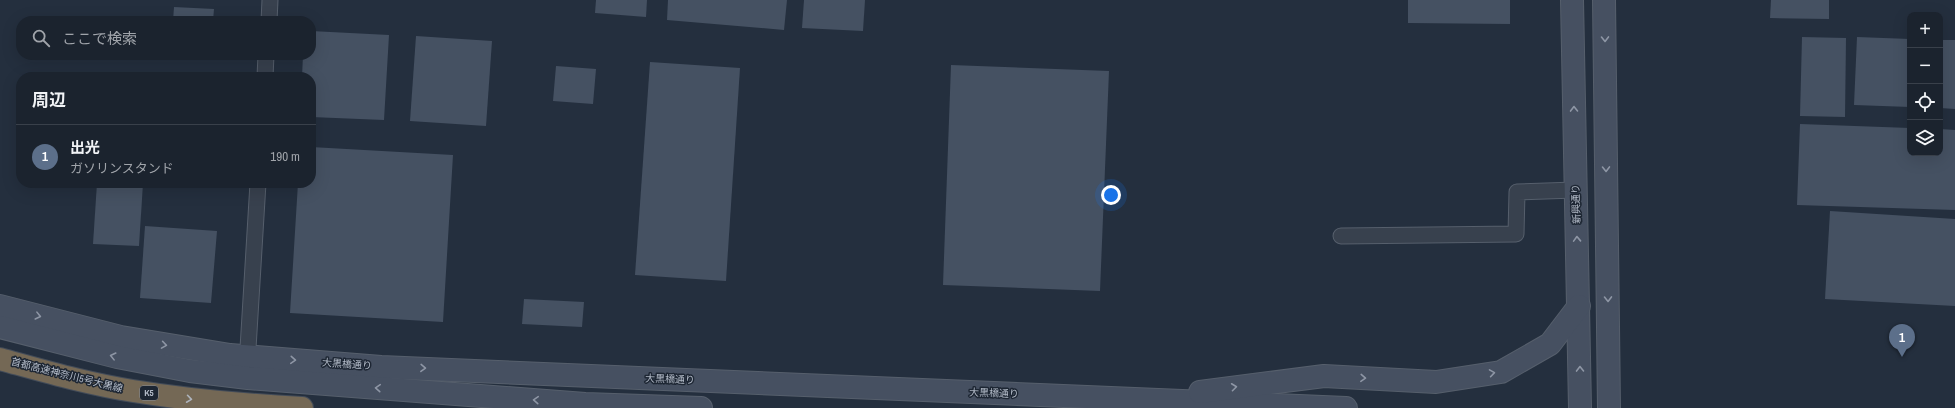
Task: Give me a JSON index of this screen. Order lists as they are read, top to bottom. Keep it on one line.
{"streets":{"highway":["首都高速神奈川5号大黒線","K5"],"street":["新興通り","大黒橋通り"]},"page":{"map_buttons":["+","−"],"search":"ここで検索","heading":"周辺","list":[{"mark":"1","name":"出光","note":"ガソリンスタンド","value":"190 m"}],"pins":"1"}}
